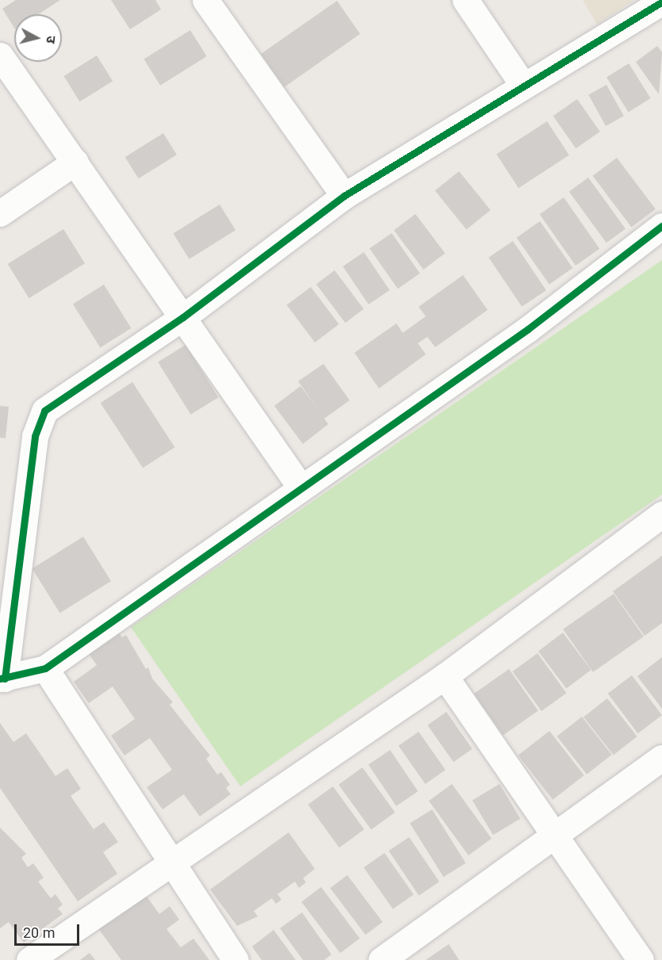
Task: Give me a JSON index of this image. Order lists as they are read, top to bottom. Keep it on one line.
{"scale_bar":"20 m","north":"right"}
